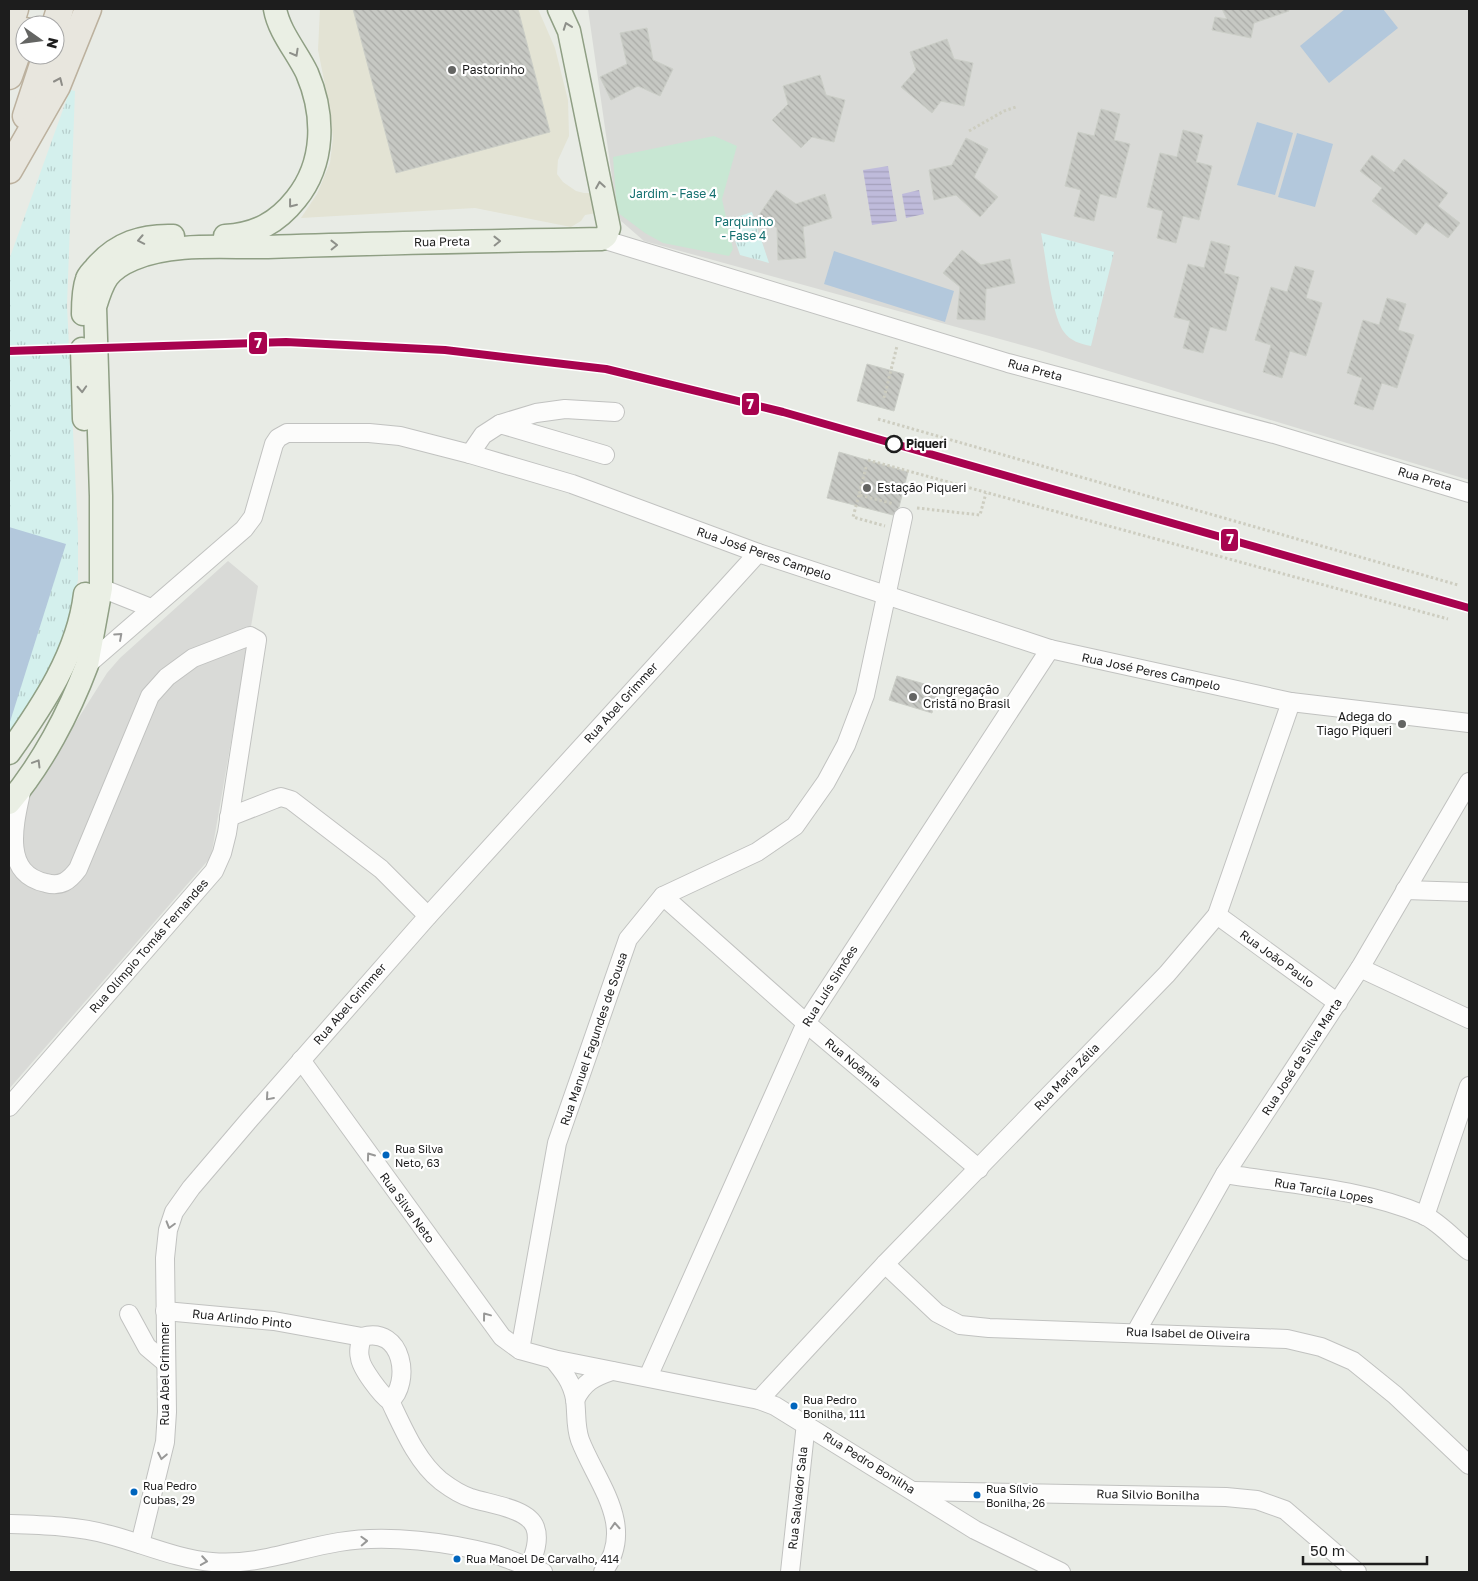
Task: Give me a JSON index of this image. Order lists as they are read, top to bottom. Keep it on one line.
{"streets":{"main road":["Rua Preta"],"street":["Rua José Peres Campelo","Rua Abel Grimmer","Rua Olímpio Tomás Fernandes","Rua João Paulo","Rua Luís Simões","Rua Manuel Fagundes de Sousa","Rua José da Silva Marta","Rua Noêmia","Rua Maria Zélia","Rua Tarcila Lopes","Rua Silva Neto","Rua Arlindo Pinto","Rua Isabel de Oliveira","Rua Pedro Bonilha","Rua Silvio Bonilha","Rua Salvador Sala"]},"crossings":[["Rua Preta","Rua José Peres Campelo"],["Rua Preta","Rua Olímpio Tomás Fernandes"],["Rua José Peres Campelo","Rua Abel Grimmer"],["Rua José Peres Campelo","Rua Luís Simões"],["Rua José Peres Campelo","Rua Manuel Fagundes de Sousa"],["Rua José Peres Campelo","Rua Maria Zélia"],["Rua Abel Grimmer","Rua Silva Neto"],["Rua Abel Grimmer","Rua Arlindo Pinto"],["Rua João Paulo","Rua José da Silva Marta"],["Rua João Paulo","Rua Maria Zélia"],["Rua Luís Simões","Rua Noêmia"],["Rua Luís Simões","Rua Pedro Bonilha"],["Rua Manuel Fagundes de Sousa","Rua Noêmia"],["Rua Manuel Fagundes de Sousa","Rua Silva Neto"],["Rua Manuel Fagundes de Sousa","Rua Pedro Bonilha"],["Rua José da Silva Marta","Rua Tarcila Lopes"],["Rua José da Silva Marta","Rua Isabel de Oliveira"],["Rua Noêmia","Rua Maria Zélia"],["Rua Maria Zélia","Rua Isabel de Oliveira"],["Rua Maria Zélia","Rua Pedro Bonilha"],["Rua Silva Neto","Rua Pedro Bonilha"],["Rua Pedro Bonilha","Rua Silvio Bonilha"],["Rua Pedro Bonilha","Rua Salvador Sala"]],"one_way":["Rua Abel Grimmer"],"parks":["Jardim - Fase 4","Parquinho - Fase 4"],"places":["Pastorinho","Piqueri","Estação Piqueri","Congregação Cristã no Brasil","Adega do Tiago Piqueri","Rua Silva Neto, 63","Rua Pedro Bonilha, 111","Rua Pedro Cubas, 29","Rua Sílvio Bonilha, 26","Rua Manoel De Carvalho, 414"],"lines":["transit line 7"],"scale_bar":"50 m","north":"right"}
